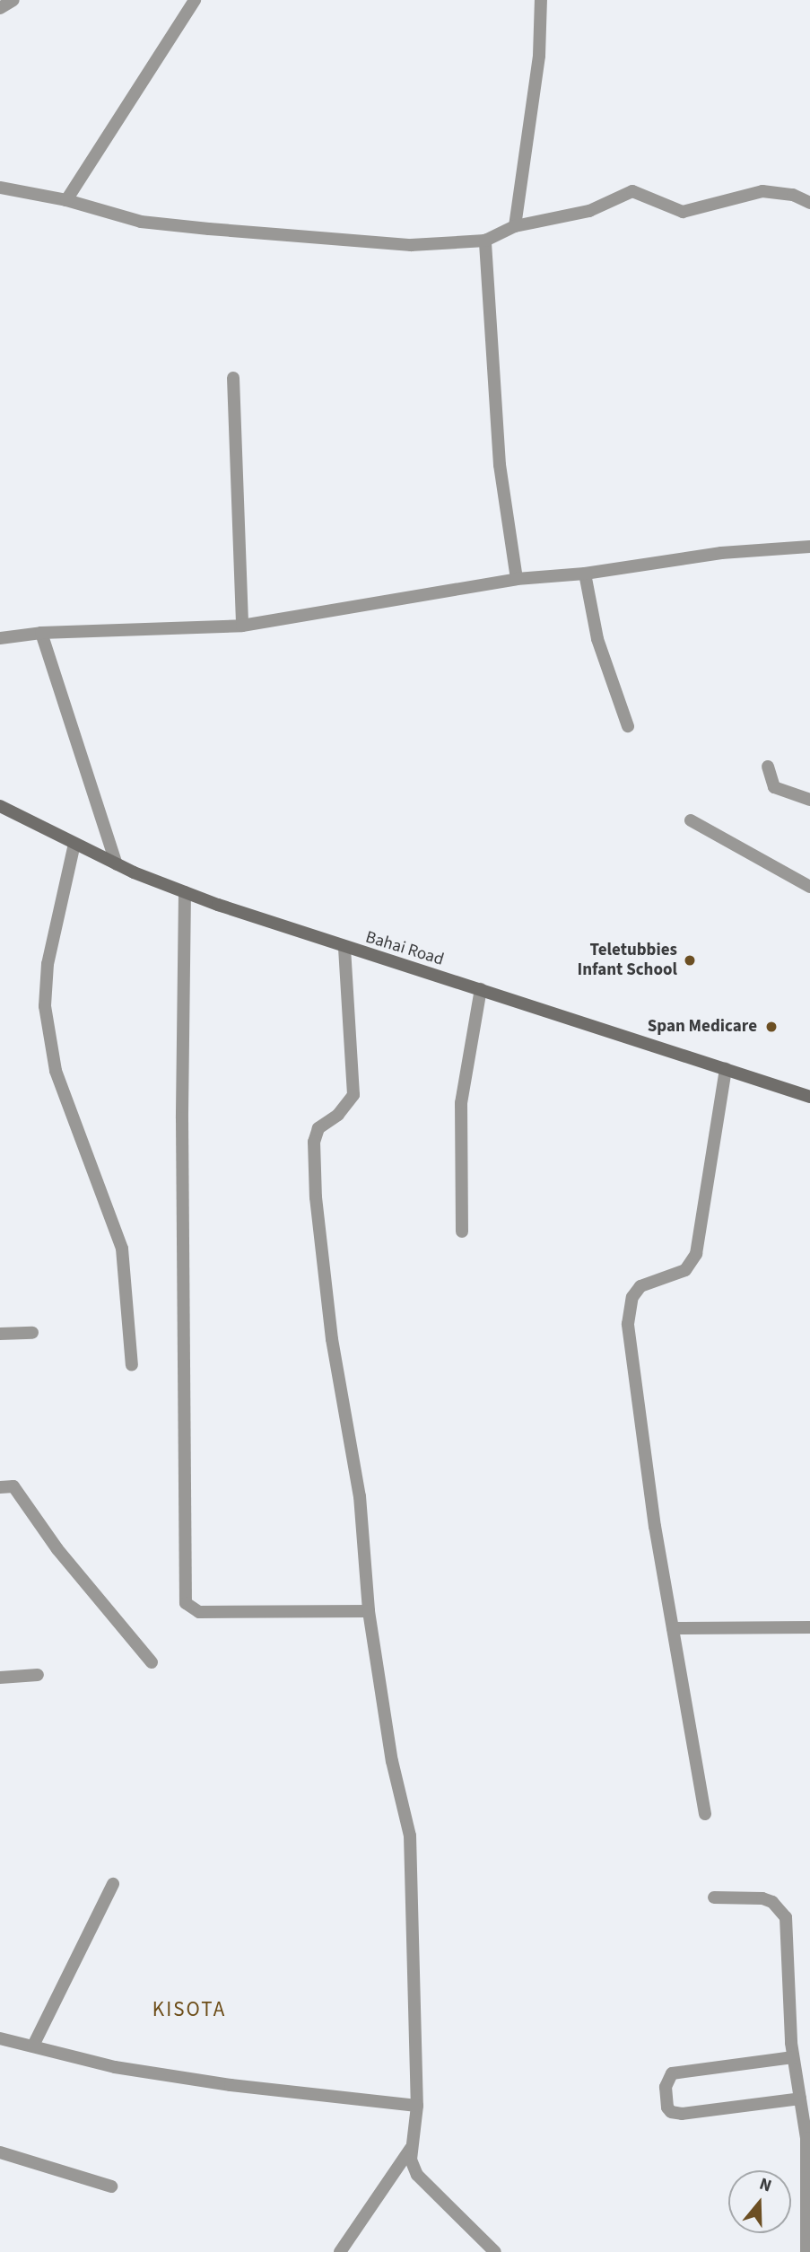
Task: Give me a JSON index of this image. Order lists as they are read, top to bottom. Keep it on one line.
{"streets":{"street":["Bahai Road"]},"districts":["KISOTA"],"places":["Teletubbies Infant School","Span Medicare"],"north":"top"}
